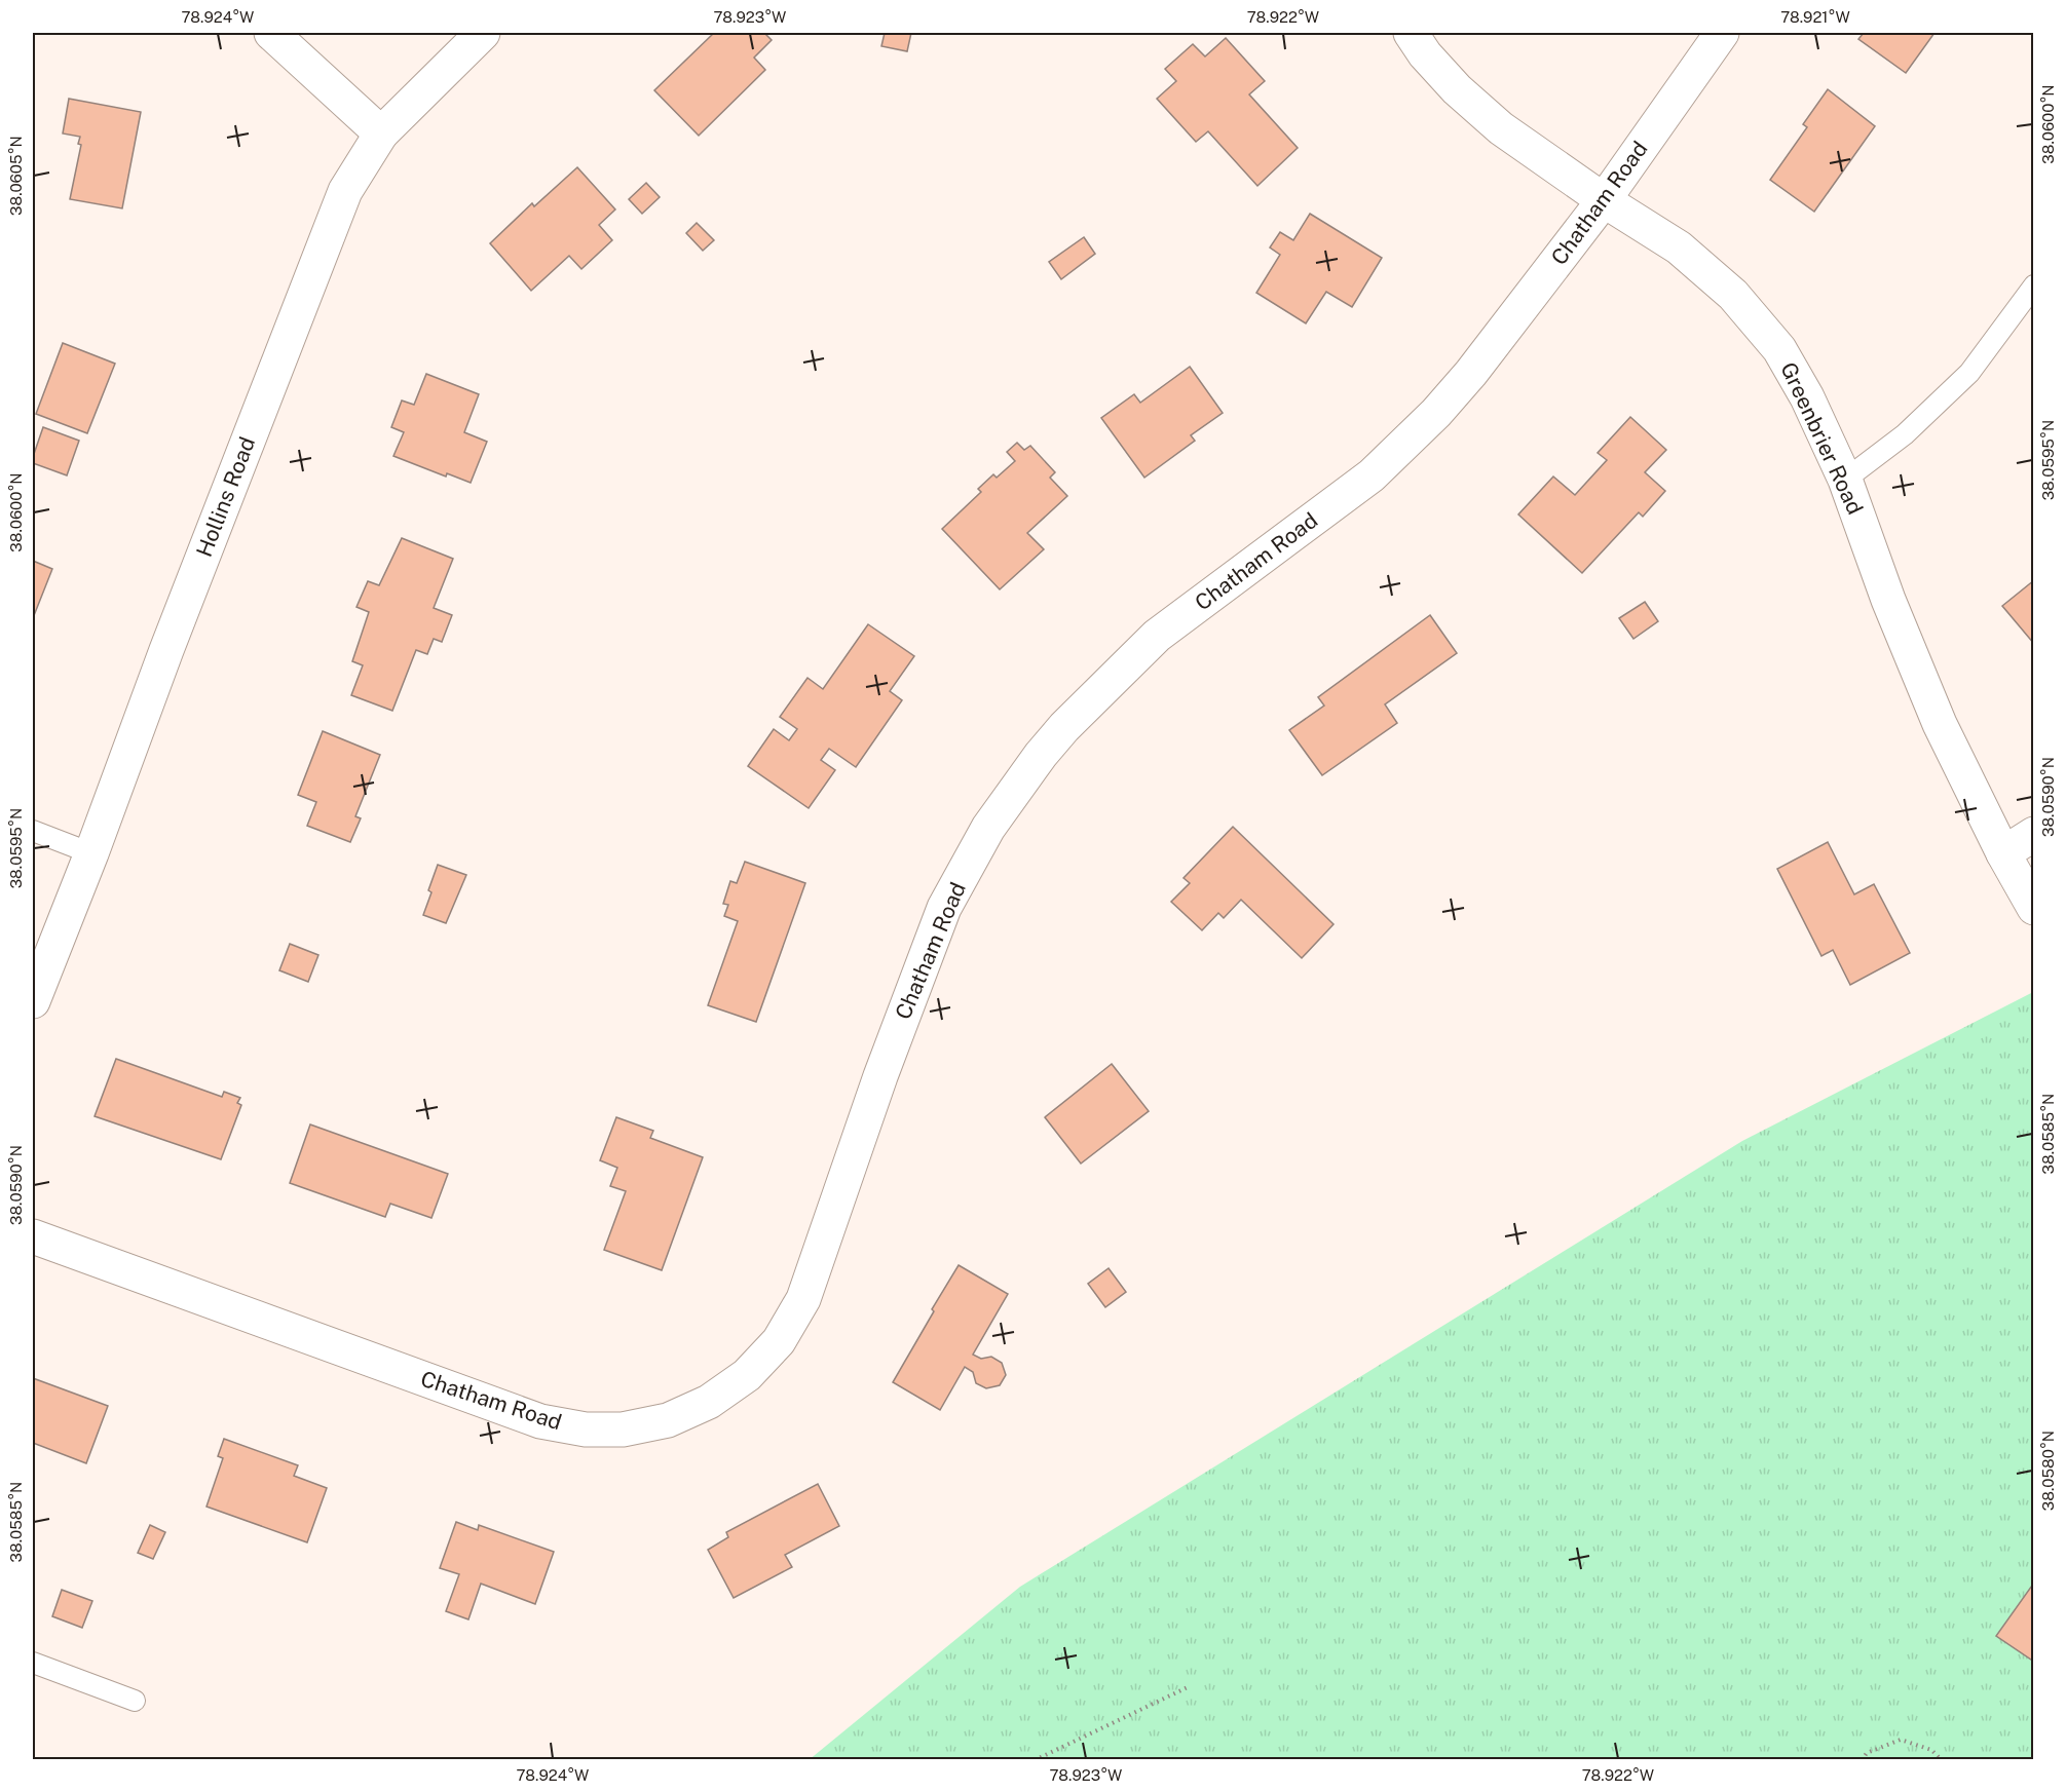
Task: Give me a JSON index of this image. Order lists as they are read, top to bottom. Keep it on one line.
{"streets":{"street":["Chatham Road","Greenbrier Road","Hollins Road"]},"crossings":[["Chatham Road","Greenbrier Road"]],"coordinates":["78.924°W","78.923°W","78.922°W","78.921°W","38.0600°N","38.0605°N","38.0595°N","38.0590°N","38.0585°N","38.0580°N"]}
